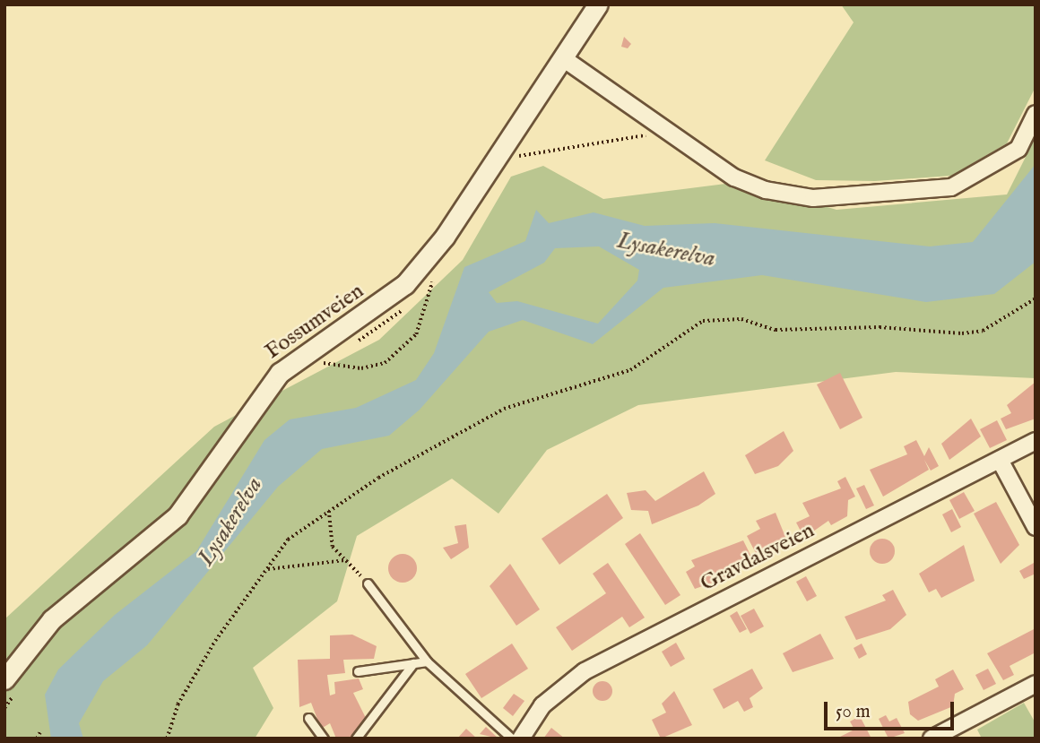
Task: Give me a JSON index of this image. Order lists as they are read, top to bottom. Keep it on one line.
{"streets":{"street":["Fossumveien","Gravdalsveien"]},"water":["Lysakerelva"],"scale_bar":"50 m"}
